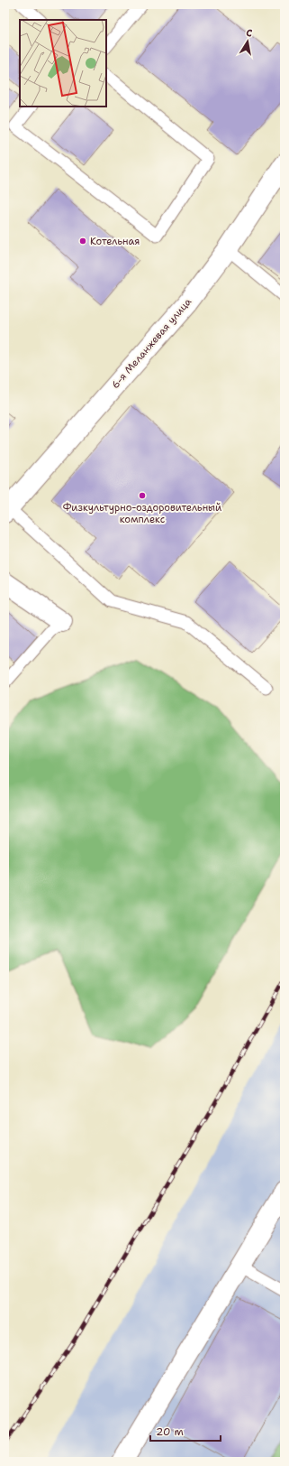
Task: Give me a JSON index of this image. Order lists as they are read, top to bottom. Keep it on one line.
{"streets":{"street":["6-я Меланжевая улица"]},"places":["Котельная","Физкультурно-оздоровительный комплекс"],"scale_bar":"20 m","north":"top"}
